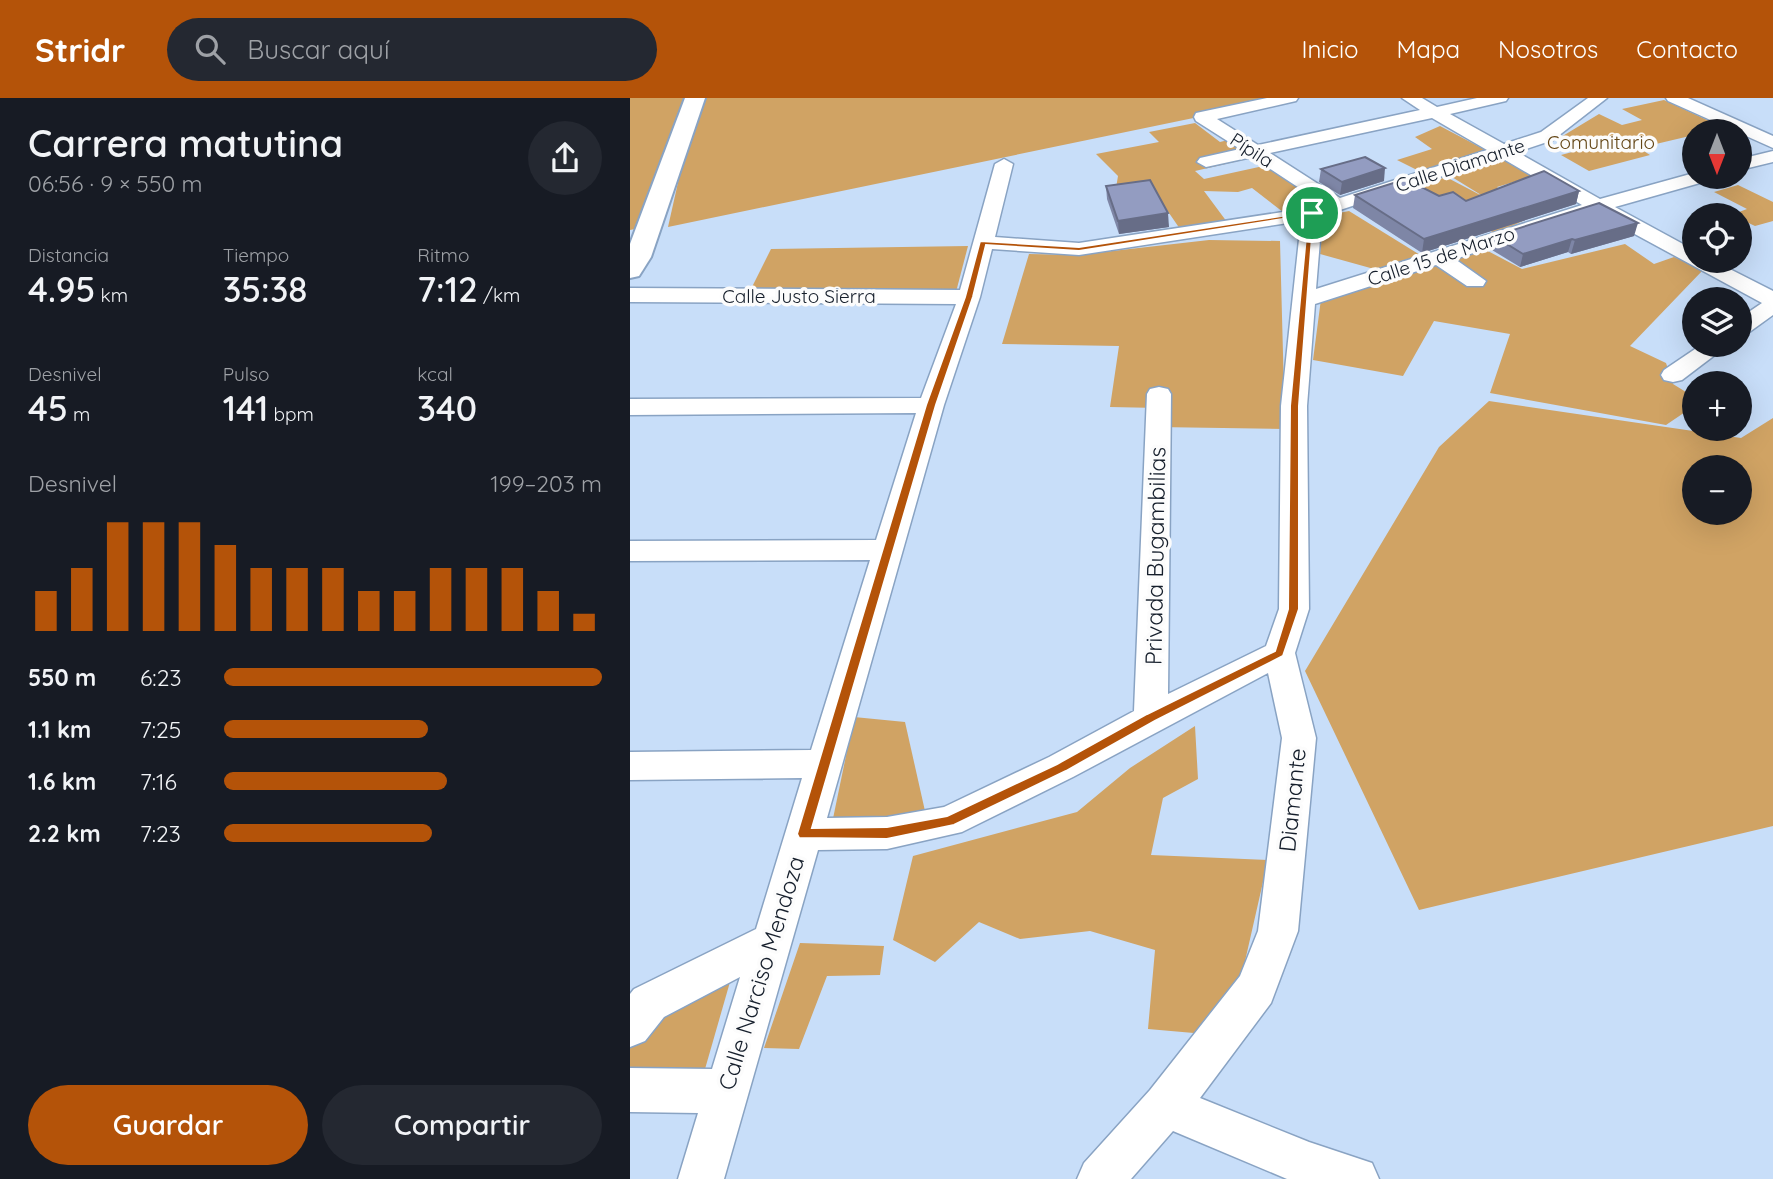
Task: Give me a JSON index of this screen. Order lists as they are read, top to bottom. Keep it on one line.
{"streets":{"street":["Pípila","Calle Diamante","Calle 15 de Marzo","Calle Justo Sierra","Privada Bugambilias","Diamante","Calle Narciso Mendoza"]},"crossings":[["Pípila","Calle Diamante"],["Calle Diamante","Calle Narciso Mendoza"],["Calle Justo Sierra","Calle Narciso Mendoza"]],"parks":["Comunitario"],"north":"bottom","page":{"header":"Stridr","search":"Buscar aquí","nav":["Inicio","Mapa","Nosotros","Contacto"],"heading":["Carrera matutina","06:56 · 9 × 550 m"],"map_buttons":["+","−"],"stats":[["Distancia","4.95 km"],["Tiempo","35:38"],["Ritmo","7:12 /km"],["Desnivel","45 m"],["Pulso","141 bpm"],["kcal","340"]],"chart":["Desnivel","199–203 m"],"list":[{"name":"550 m","note":"6:23"},{"name":"1.1 km","note":"7:25"},{"name":"1.6 km","note":"7:16"},{"name":"2.2 km","note":"7:23"}],"buttons":["Guardar","Compartir"]}}
